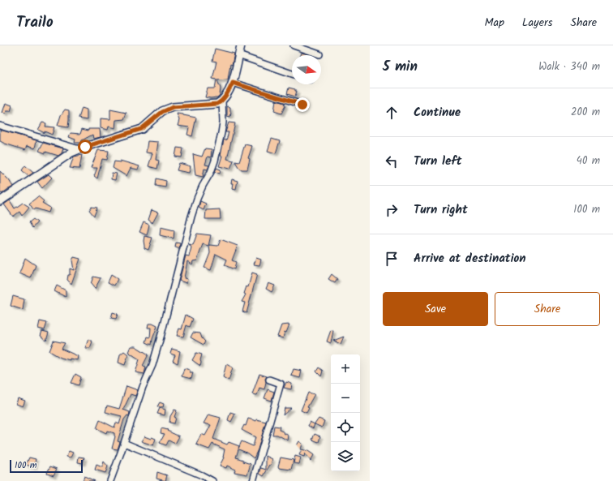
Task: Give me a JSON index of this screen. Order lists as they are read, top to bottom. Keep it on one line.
{"scale_bar":"100 m","north":"right","page":{"header":"Trailo","nav":["Map","Layers","Share"],"heading":["5 min","Walk · 340 m"],"list":[["Continue","200 m"],["Turn left","40 m"],["Turn right","100 m"],"Arrive at destination"],"buttons":["Save","Share"],"map_buttons":["+","−"],"scale":"100 m"}}
